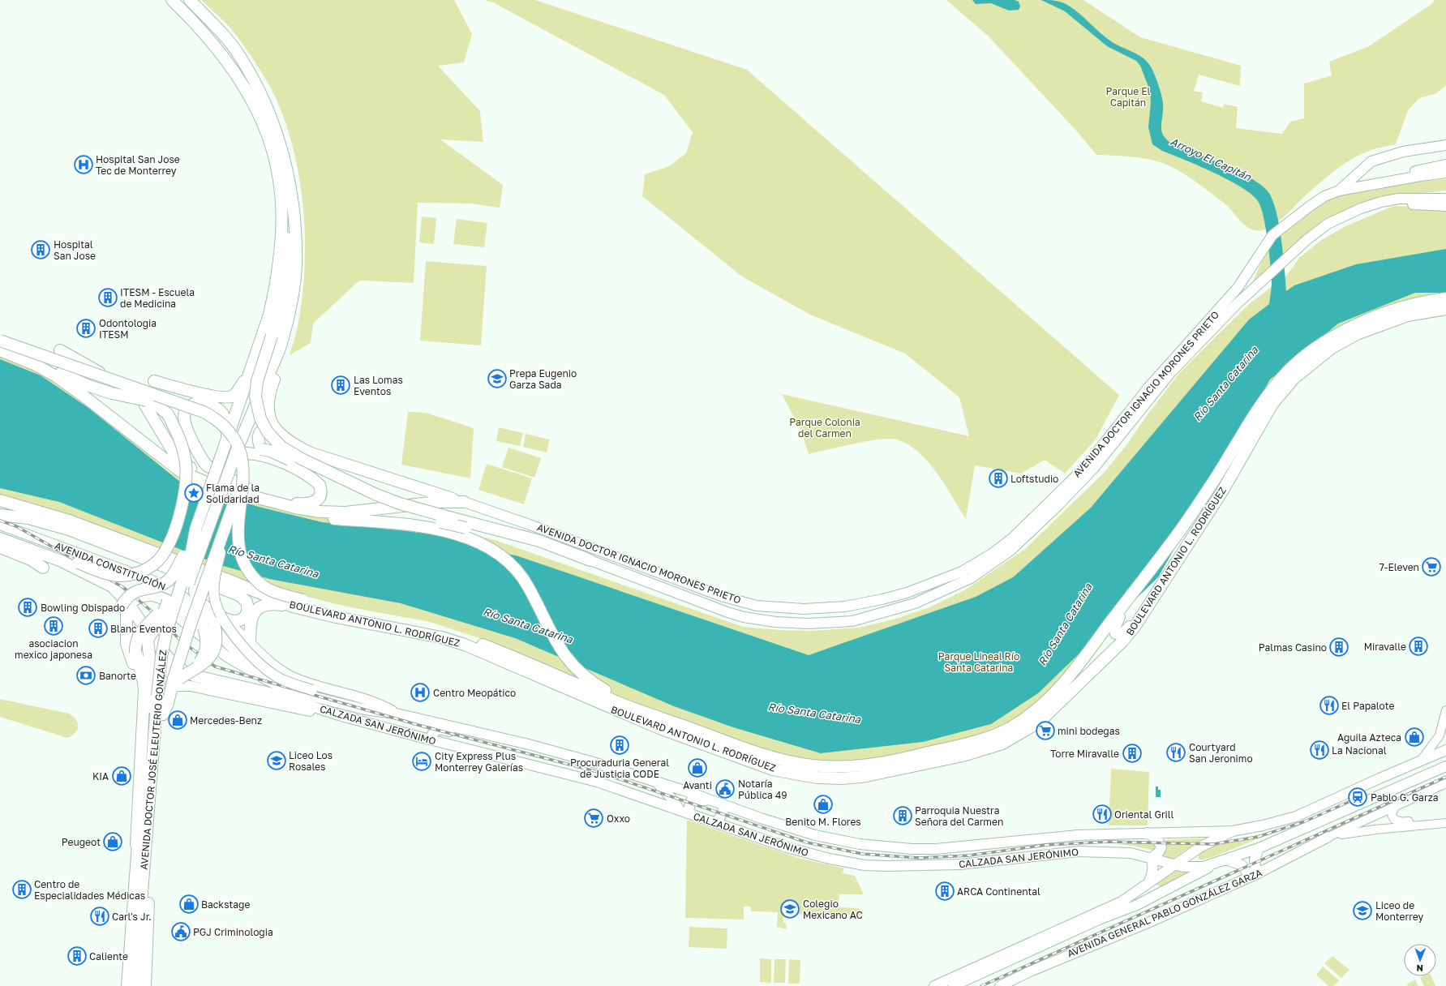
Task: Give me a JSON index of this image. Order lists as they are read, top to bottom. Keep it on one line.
{"streets":{"highway":["AVENIDA DOCTOR IGNACIO MORONES PRIETO","BOULEVARD ANTONIO L. RODRÍGUEZ","AVENIDA CONSTITUCIÓN","AVENIDA DOCTOR JOSÉ ELEUTERIO GONZÁLEZ"],"main road":["CALZADA SAN JERÓNIMO","AVENIDA GENERAL PABLO GONZÁLEZ GARZA"]},"crossings":[["AVENIDA CONSTITUCIÓN","CALZADA SAN JERÓNIMO"],["CALZADA SAN JERÓNIMO","AVENIDA GENERAL PABLO GONZÁLEZ GARZA"]],"water":["Arroyo El Capitán","Río Santa Catarina"],"parks":["Parque El Capitán","Parque Colonia del Carmen","Parque Lineal Río Santa Catarina"],"places":{"hospital":["Hospital San Jose Tec de Monterrey","Centro Meopático"],"building":["Hospital San Jose","ITESM - Escuela de Medicina","Odontologia ITESM","Las Lomas Eventos","Loftstudio","Bowling Obispado","asociacion mexico japonesa","Blanc Eventos","Miravalle","Palmas Casino","Procuraduria General de Justicia CODE","Torre Miravalle","Parroquia Nuestra Señora del Carmen","Centro de Especialidades Médicas","ARCA Continental","Caliente"],"school or university":["Prepa Eugenio Garza Sada","Liceo Los Rosales","Colegio Mexicano AC","Liceo de Monterrey"],"place":["Flama de la Solidaridad"],"supermarket":["7-Eleven","mini bodegas","Oxxo"],"bank":["Banorte"],"restaurant":["El Papalote","La Nacional","Courtyard San Jeronimo","Oriental Grill","Carl's Jr."],"shop":["Mercedes-Benz","Aguila Azteca","Avanti","KIA","Benito M. Flores","Peugeot","Backstage"],"hotel":["City Express Plus Monterrey Galerías"],"public building":["Notaría Pública 49","PGJ Criminologia"],"station":["Pablo G. Garza"]},"north":"bottom"}
